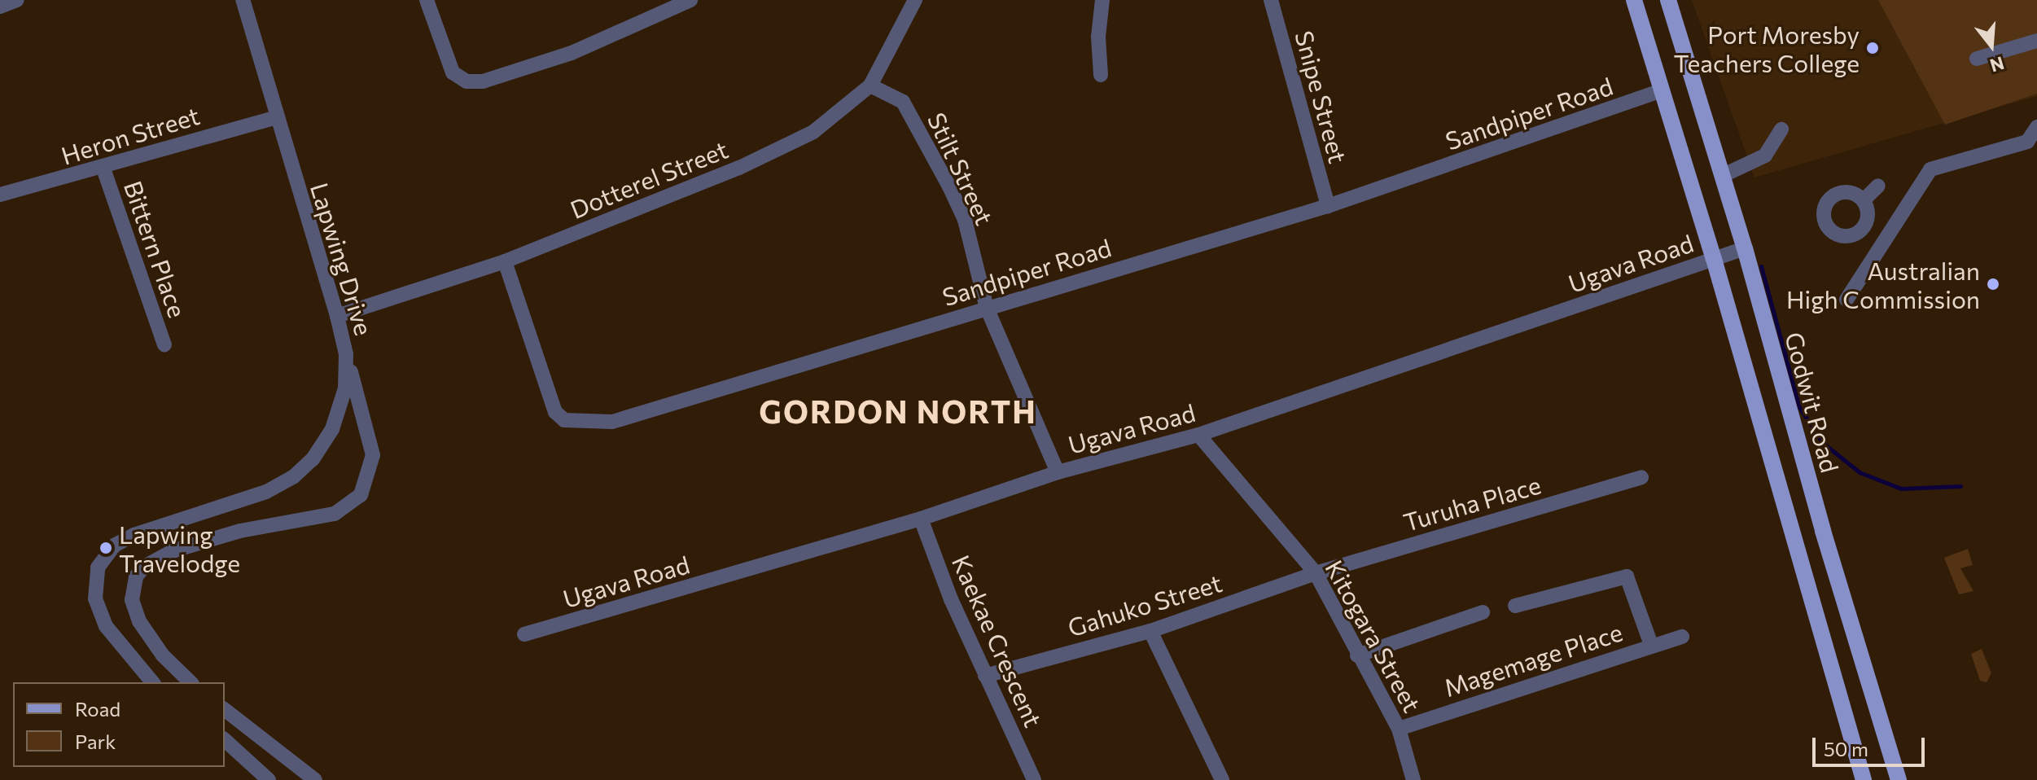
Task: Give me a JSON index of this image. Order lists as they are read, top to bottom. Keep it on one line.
{"streets":{"main road":["Godwit Road"],"street":["Snipe Street","Sandpiper Road","Heron Street","Stilt Street","Dotterel Street","Bittern Place","Lapwing Drive","Ugava Road","Turuha Place","Gahuko Street","Kitogara Street","Kaekae Crescent","Magemage Place"]},"crossings":[["Snipe Street","Sandpiper Road"],["Sandpiper Road","Stilt Street"],["Sandpiper Road","Dotterel Street"],["Heron Street","Bittern Place"],["Heron Street","Lapwing Drive"],["Stilt Street","Dotterel Street"],["Stilt Street","Ugava Road"],["Dotterel Street","Lapwing Drive"],["Ugava Road","Godwit Road"],["Ugava Road","Kitogara Street"],["Ugava Road","Kaekae Crescent"],["Turuha Place","Gahuko Street"],["Turuha Place","Kitogara Street"],["Gahuko Street","Kitogara Street"],["Gahuko Street","Kaekae Crescent"],["Kitogara Street","Magemage Place"]],"districts":["GORDON NORTH"],"places":["Port Moresby Teachers College","Australian High Commission","Lapwing Travelodge"],"legend":["Road","Park"],"scale_bar":"50 m","north":"bottom"}
